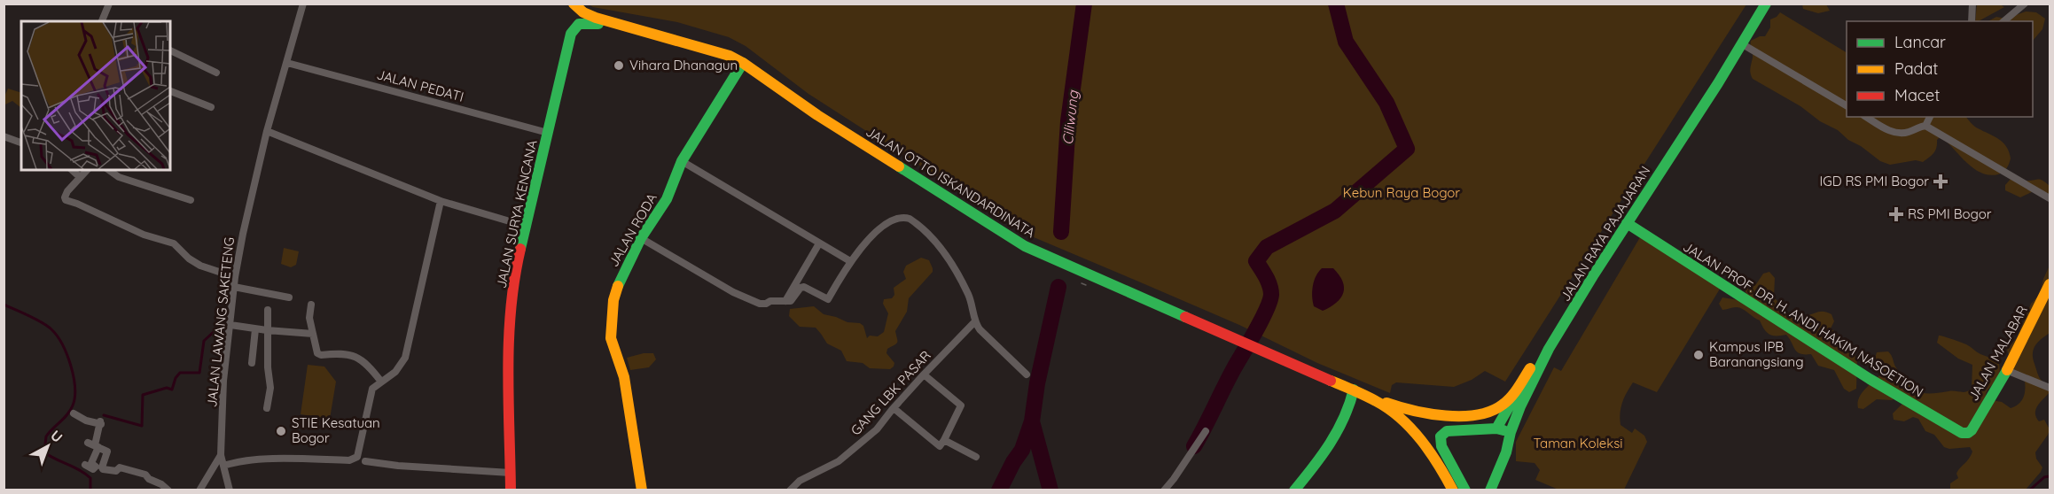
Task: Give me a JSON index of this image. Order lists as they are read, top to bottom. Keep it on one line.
{"streets":{"main road":["JALAN OTTO ISKANDARDINATA","JALAN SURYA KENCANA","JALAN RODA","JALAN RAYA PAJAJARAN","JALAN PROF. DR. H. ANDI HAKIM NASOETION","JALAN MALABAR"],"street":["JALAN PEDATI","JALAN LAWANG SAKETENG","GANG LBK PASAR"]},"crossings":[["JALAN PEDATI","JALAN SURYA KENCANA"],["JALAN PEDATI","JALAN LAWANG SAKETENG"],["JALAN OTTO ISKANDARDINATA","JALAN SURYA KENCANA"],["JALAN OTTO ISKANDARDINATA","JALAN RODA"],["JALAN RAYA PAJAJARAN","JALAN PROF. DR. H. ANDI HAKIM NASOETION"],["JALAN PROF. DR. H. ANDI HAKIM NASOETION","JALAN MALABAR"]],"water":["Ciliwung"],"parks":["Kebun Raya Bogor","Taman Koleksi"],"places":{"other":["Vihara Dhanagun","Kampus IPB Baranangsiang","STIE Kesatuan Bogor"],"health":["IGD RS PMI Bogor","RS PMI Bogor"]},"legend":["Lancar","Padat","Macet"],"north":"top right"}
